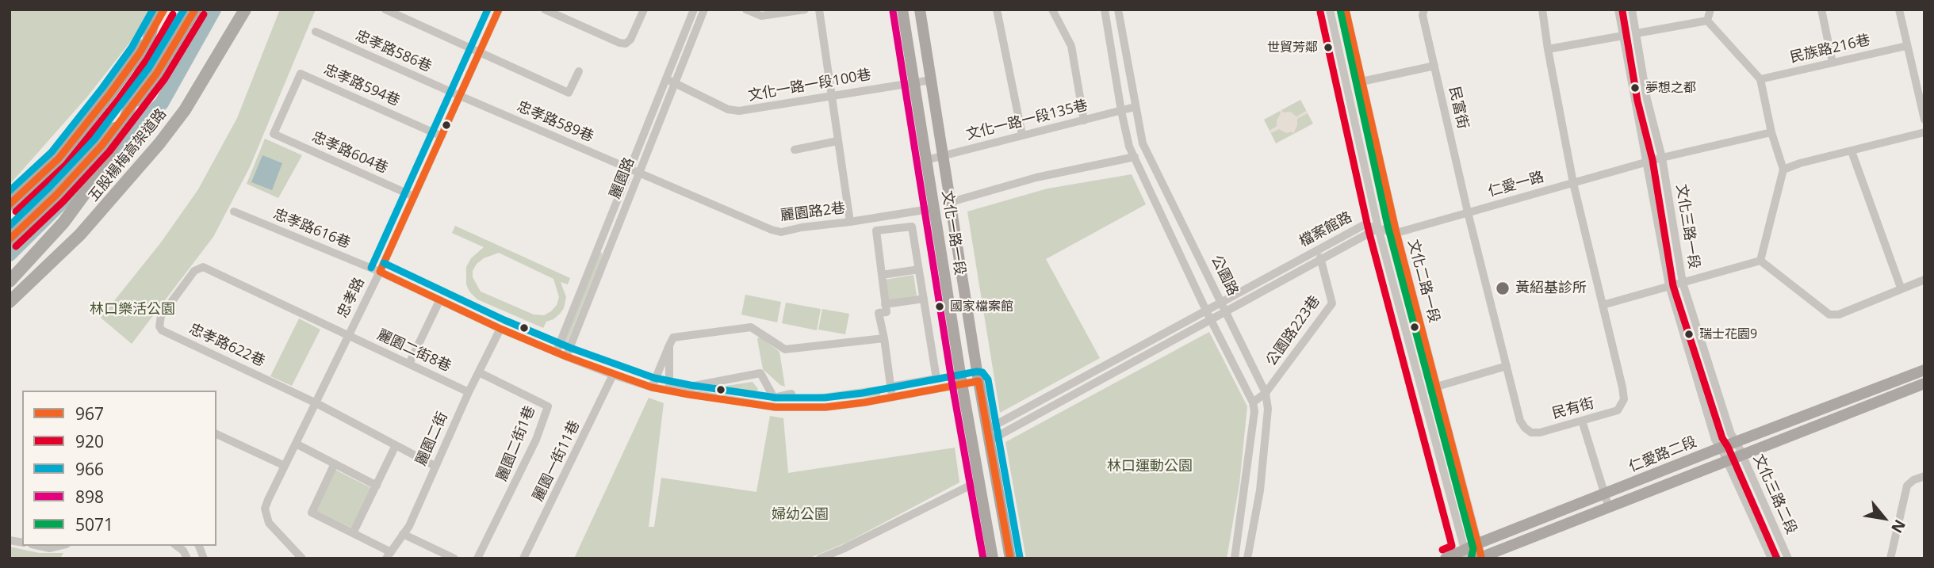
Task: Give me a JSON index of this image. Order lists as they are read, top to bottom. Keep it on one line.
{"streets":{"highway":["五股楊梅高架道路"],"main road":["文化一路一段","仁愛路二段"],"street":["民族路216巷","忠孝路586巷","忠孝路594巷","文化一路一段100巷","民富街","文化一路一段135巷","忠孝路589巷","忠孝路604巷","麗園路","仁愛一路","麗園路2巷","文化三路一段","忠孝路616巷","檔案館路","公園路","文化二路一段","忠孝路","公園路223巷","忠孝路622巷","麗園二街8巷","民有街","麗園二街","麗園二街1巷","麗園一街11巷","文化三路二段"]},"crossings":[["忠孝路586巷","忠孝路589巷"],["忠孝路586巷","忠孝路"],["忠孝路594巷","忠孝路604巷"],["忠孝路594巷","忠孝路"],["文化一路一段100巷","麗園路"],["文化一路一段100巷","文化一路一段"],["民富街","仁愛一路"],["民富街","民有街"],["文化一路一段135巷","文化一路一段"],["文化一路一段135巷","公園路"],["忠孝路589巷","麗園路"],["忠孝路589巷","麗園路2巷"],["忠孝路589巷","忠孝路"],["忠孝路604巷","忠孝路"],["麗園路","麗園路2巷"],["麗園路","忠孝路616巷"],["仁愛一路","文化三路一段"],["仁愛一路","文化二路一段"],["仁愛一路","民有街"],["麗園路2巷","文化一路一段"],["文化三路一段","仁愛路二段"],["文化三路一段","文化三路二段"],["忠孝路616巷","文化一路一段"],["忠孝路616巷","忠孝路"],["忠孝路616巷","麗園二街"],["忠孝路616巷","麗園一街11巷"],["檔案館路","文化一路一段"],["檔案館路","公園路"],["檔案館路","公園路223巷"],["公園路","公園路223巷"],["文化二路一段","仁愛路二段"],["忠孝路","忠孝路622巷"],["忠孝路","麗園二街8巷"],["忠孝路622巷","麗園二街8巷"],["麗園二街8巷","麗園二街"],["麗園二街","麗園二街1巷"],["仁愛路二段","文化三路二段"]],"parks":["林口樂活公園","林口運動公園","婦幼公園"],"places":["世貿芳鄰","夢想之都","黃紹基診所","國家檔案館","瑞士花園9"],"lines":["transit line 967","transit line 966","transit line 5071","transit line 920","transit line 898"],"legend":["967","920","966","898","5071"],"north":"bottom right"}
